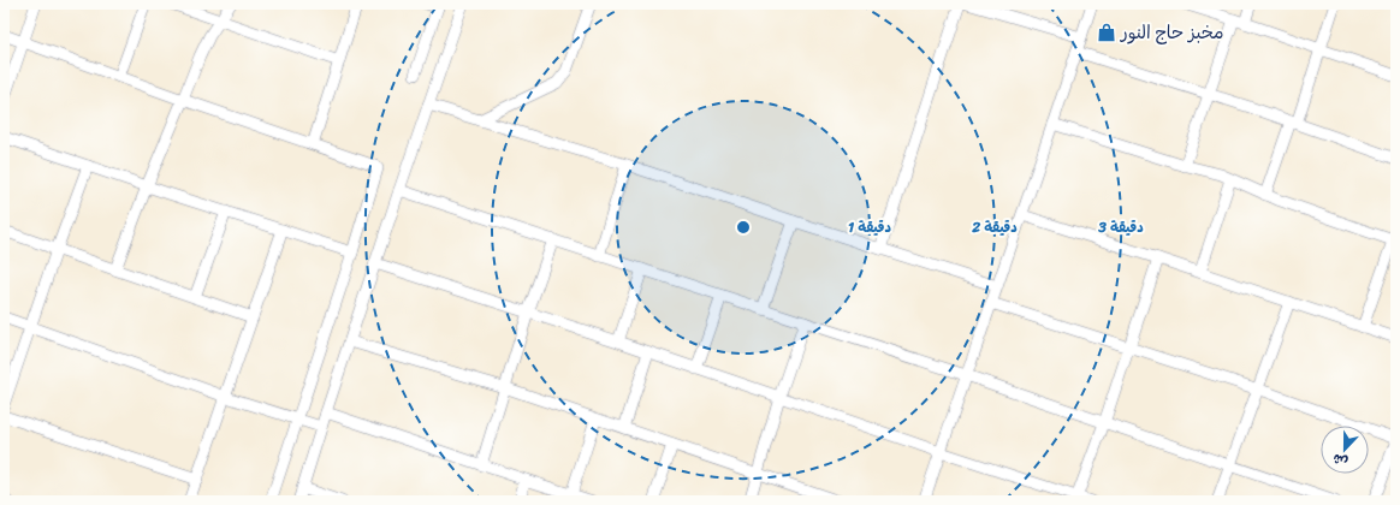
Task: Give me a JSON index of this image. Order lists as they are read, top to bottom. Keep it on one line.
{"places":{"shop":["مخبز حاج النور"]},"north":"bottom","rings":["1 دقيقة","2 دقيقة","3 دقيقة"]}
